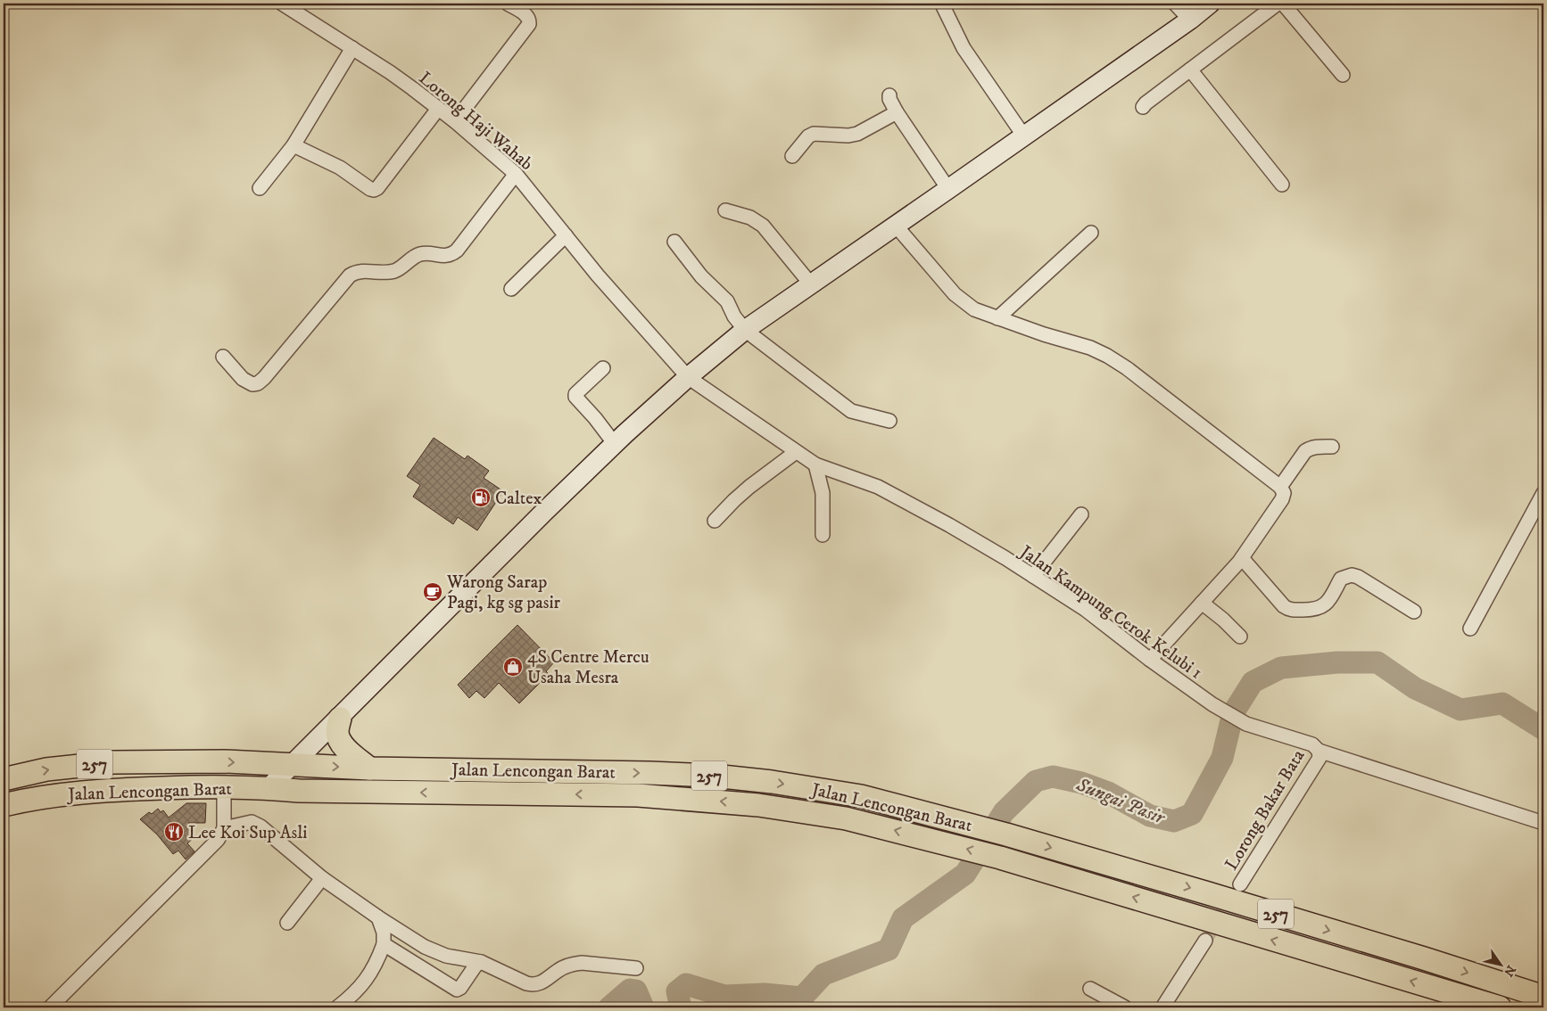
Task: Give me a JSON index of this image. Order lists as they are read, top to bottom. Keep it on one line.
{"streets":{"highway":["257","Jalan Lencongan Barat"],"street":["Lorong Haji Wahab","Jalan Kampung Cerok Kelubi 1","Lorong Bakar Bata"]},"crossings":[["Lorong Haji Wahab","Jalan Kampung Cerok Kelubi 1"],["Jalan Kampung Cerok Kelubi 1","Lorong Bakar Bata"]],"water":["Sungai Pasir"],"places":{"fuel station":["Caltex"],"cafe":["Warong Sarap Pagi, kg sg pasir"],"shop":["4S Centre Mercu Usaha Mesra"],"restaurant":["Lee Koi Sup Asli"]},"north":"bottom right"}
